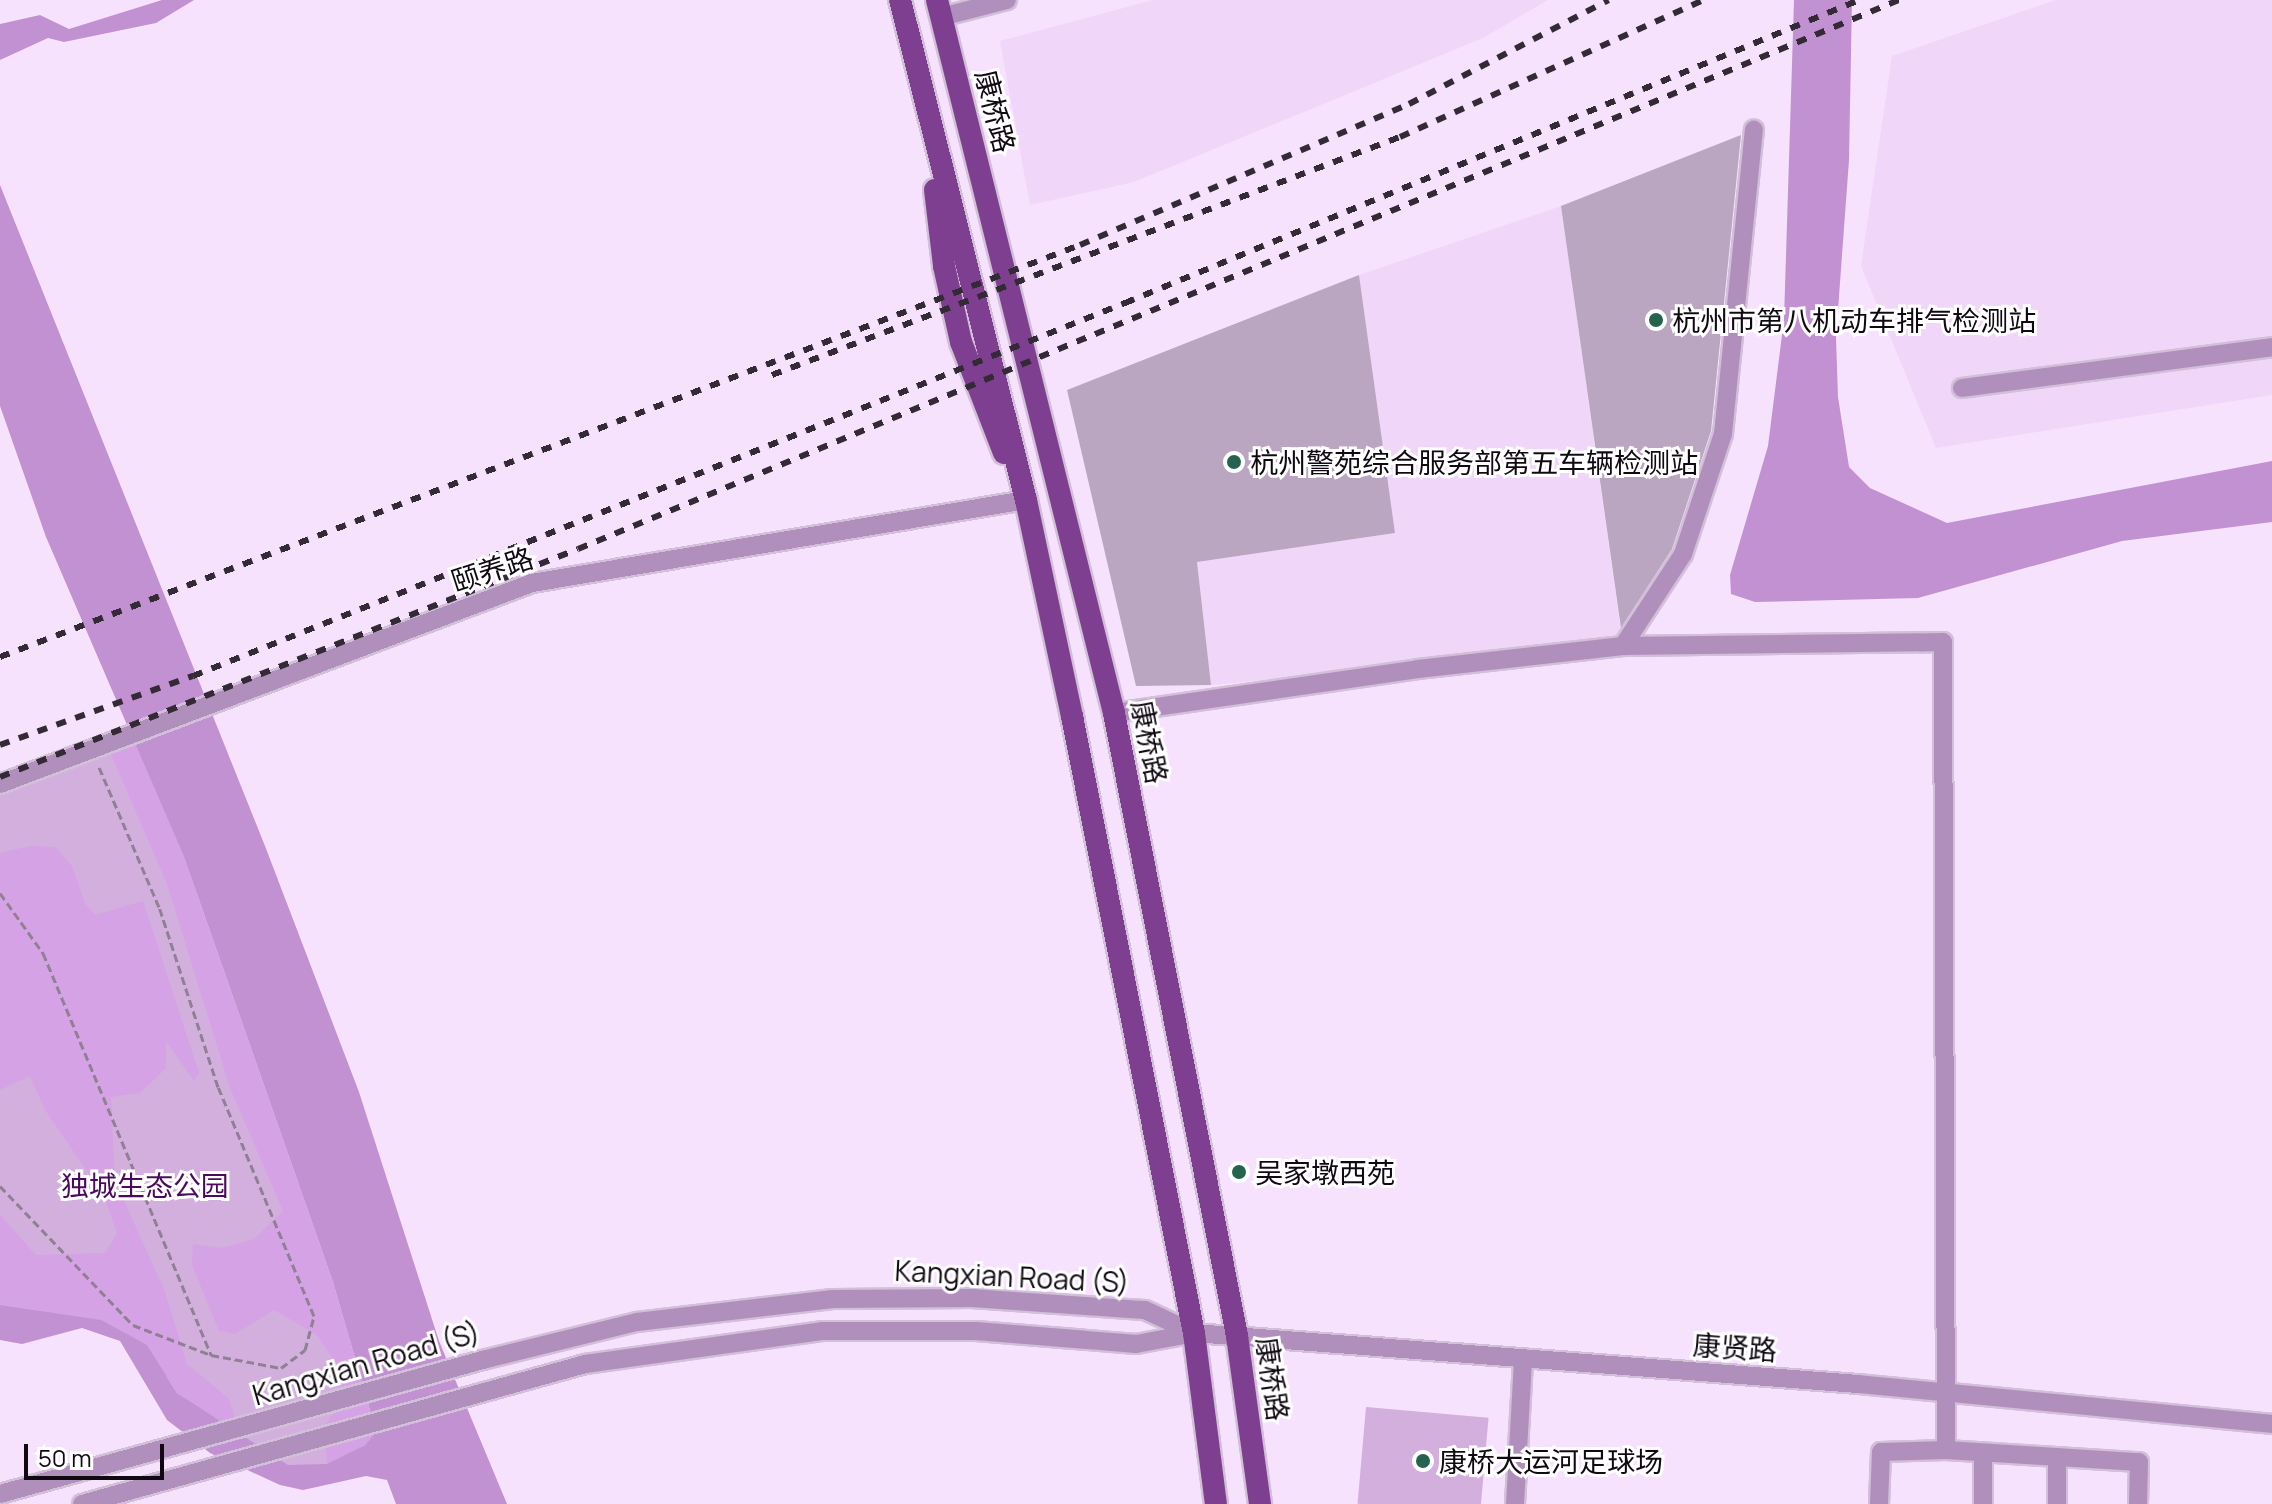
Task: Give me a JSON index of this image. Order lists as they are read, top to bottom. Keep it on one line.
{"streets":{"main road":["康桥路"],"street":["颐养路","Kangxian Road (S)","康贤路"]},"crossings":[["康桥路","康贤路"],["Kangxian Road (S)","康贤路"]],"parks":["独城生态公园"],"places":["杭州市第八机动车排气检测站","杭州警苑综合服务部第五车辆检测站","吴家墩西苑","康桥大运河足球场"],"scale_bar":"50 m"}
